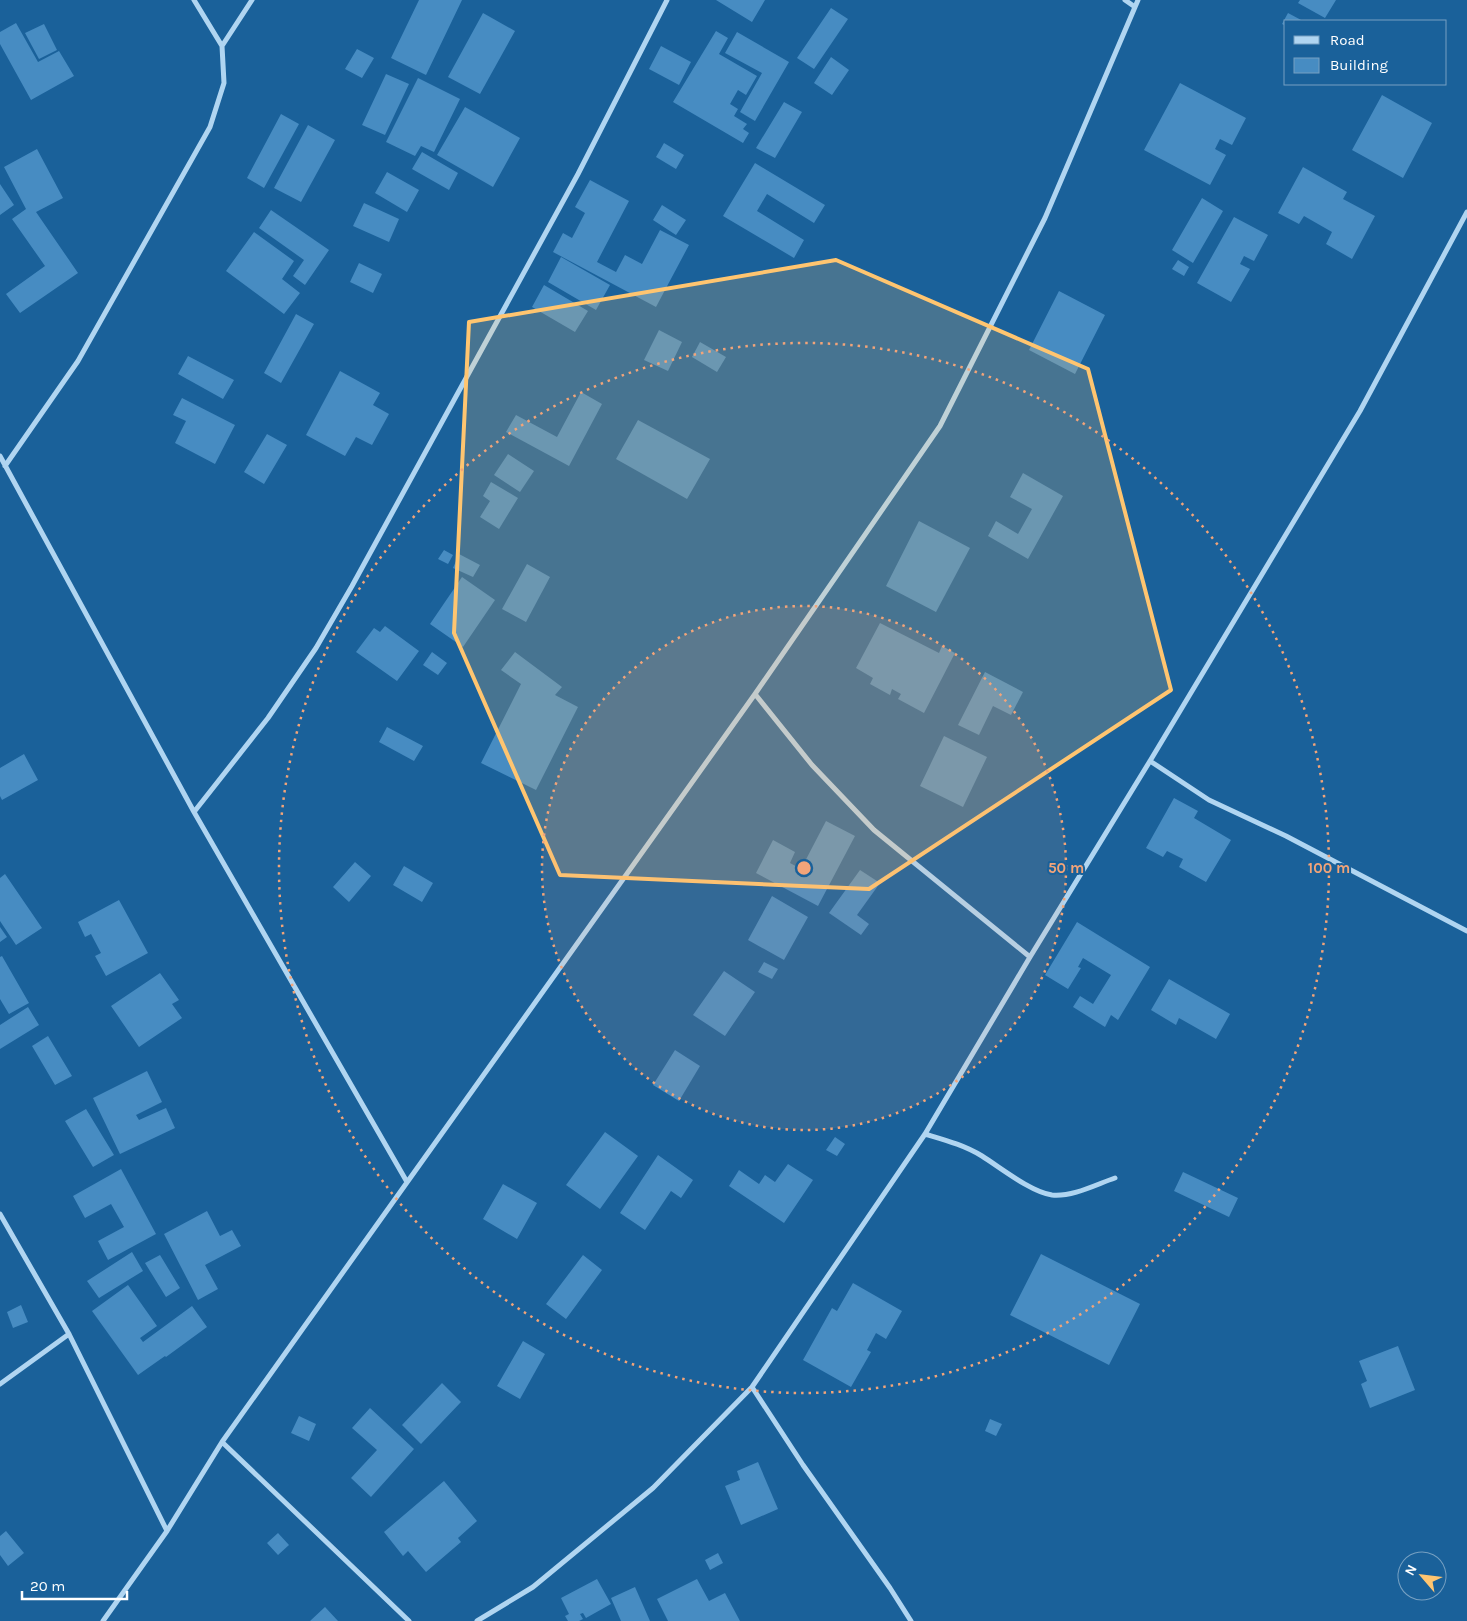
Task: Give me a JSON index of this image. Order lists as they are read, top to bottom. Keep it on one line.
{"legend":["Road","Building"],"scale_bar":"20 m","north":"top left","rings":["50 m","100 m"]}
